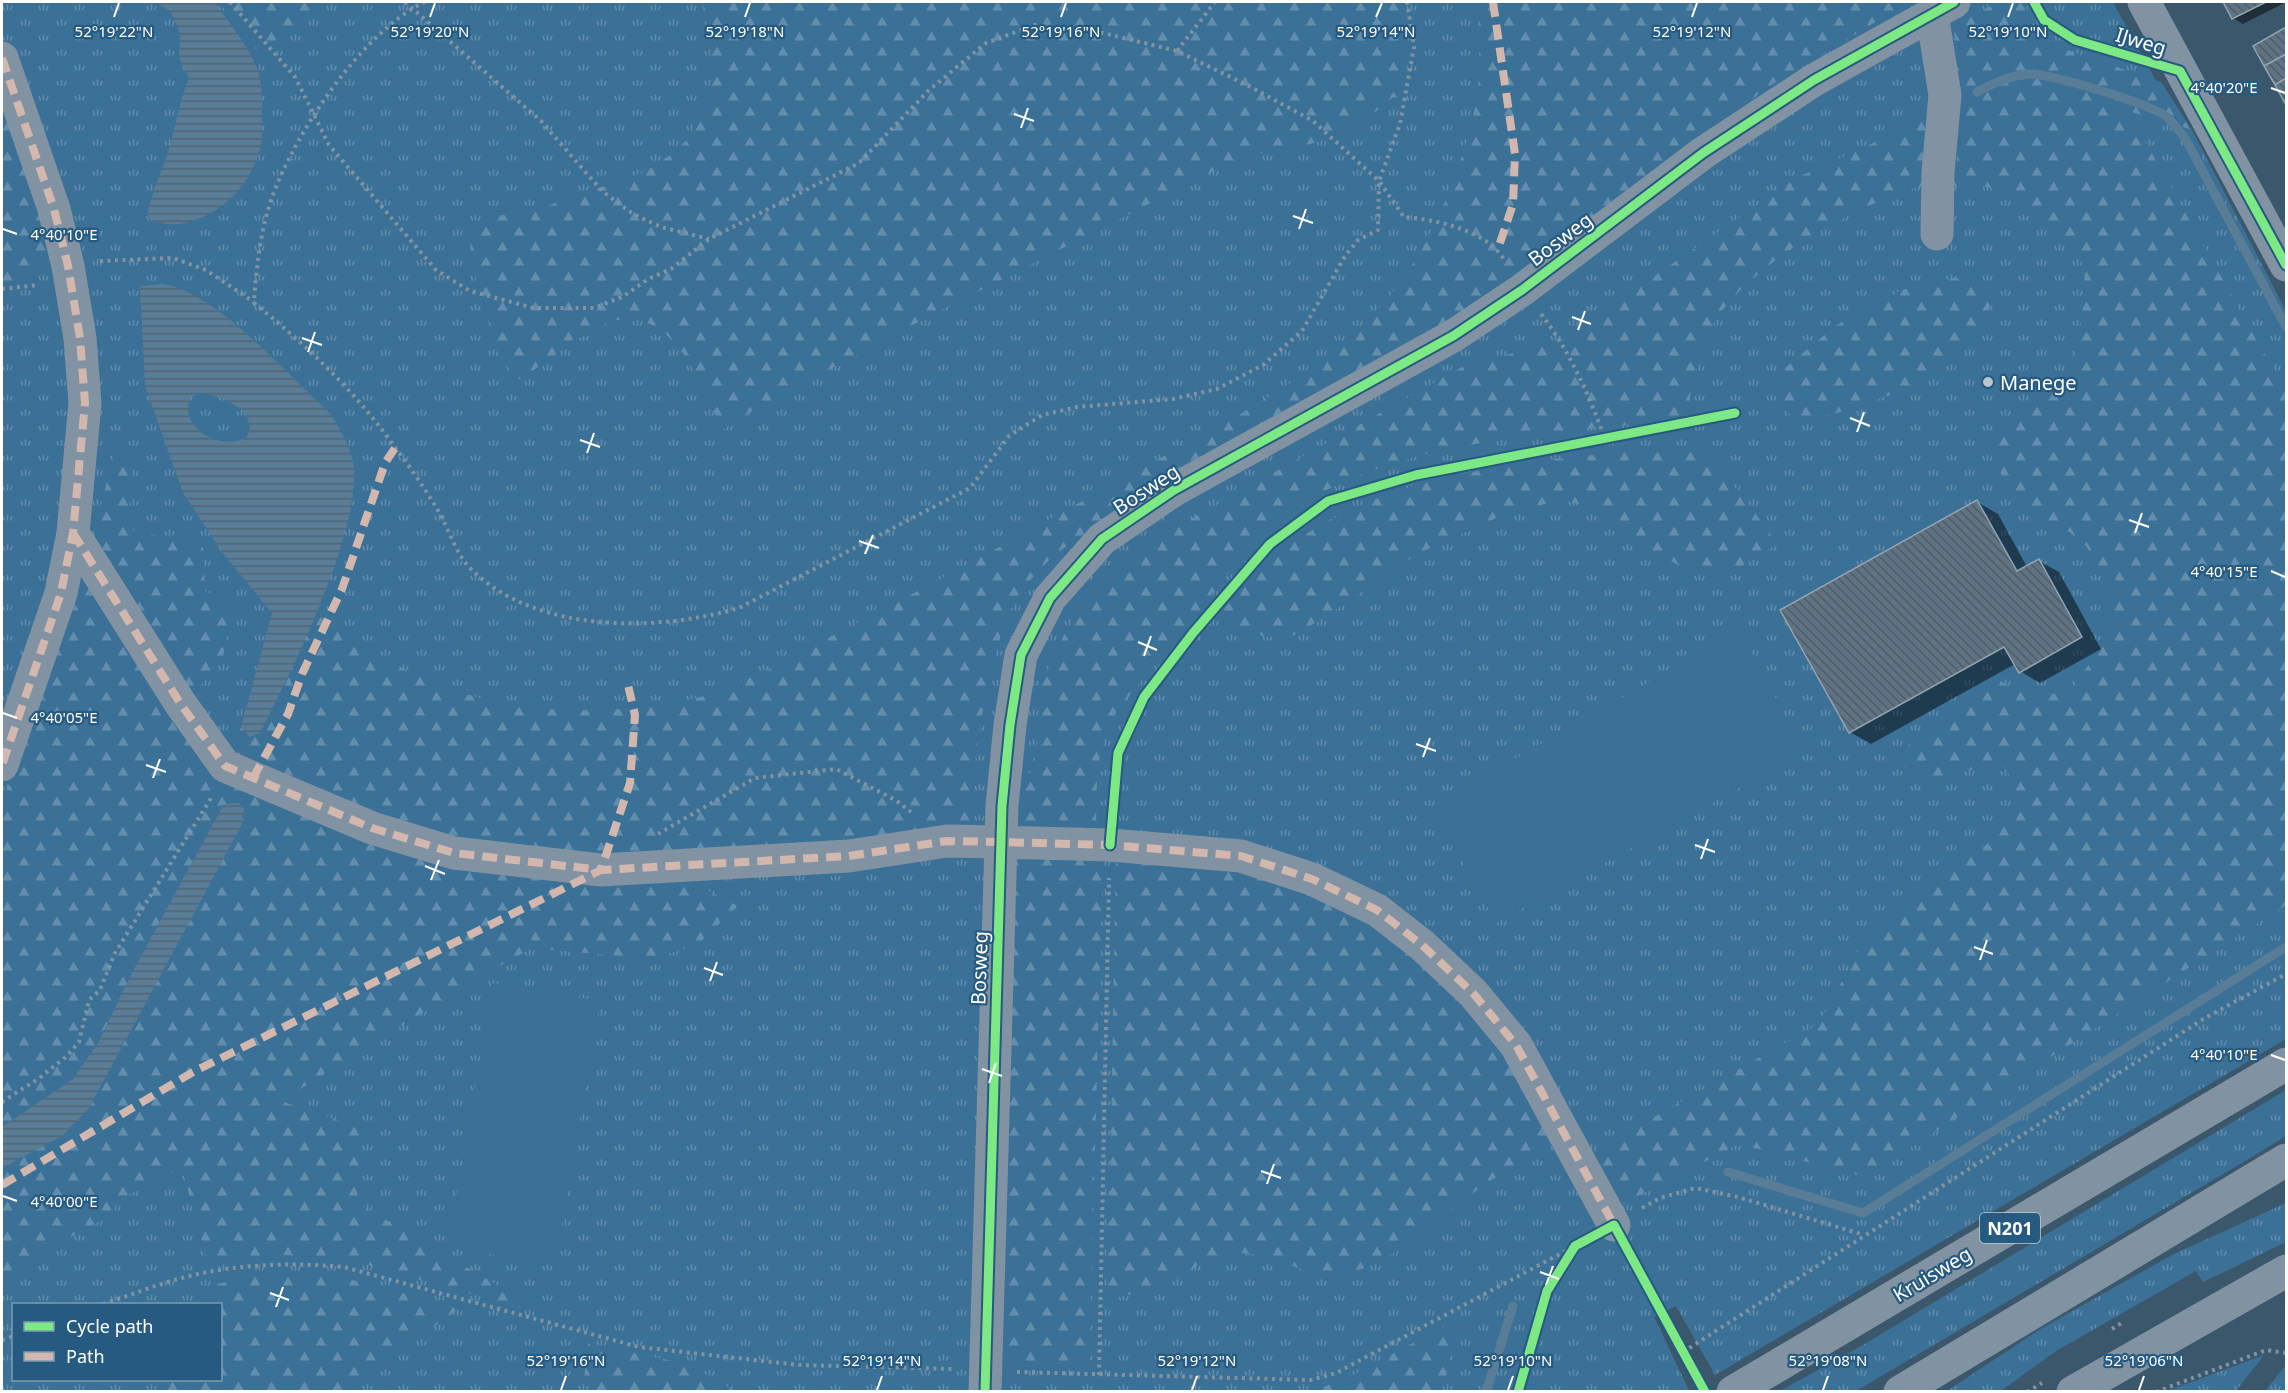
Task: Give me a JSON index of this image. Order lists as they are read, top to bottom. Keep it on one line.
{"streets":{"main road":["IJweg","Bosweg","N201","Kruisweg"]},"places":["Manege"],"legend":["Cycle path","Path"],"coordinates":["52°19'22\"N","52°19'20\"N","52°19'18\"N","52°19'16\"N","52°19'14\"N","52°19'12\"N","52°19'10\"N","4°40'20\"E","4°40'10\"E","4°40'15\"E","4°40'05\"E","4°40'00\"E","52°19'08\"N","52°19'06\"N"]}
